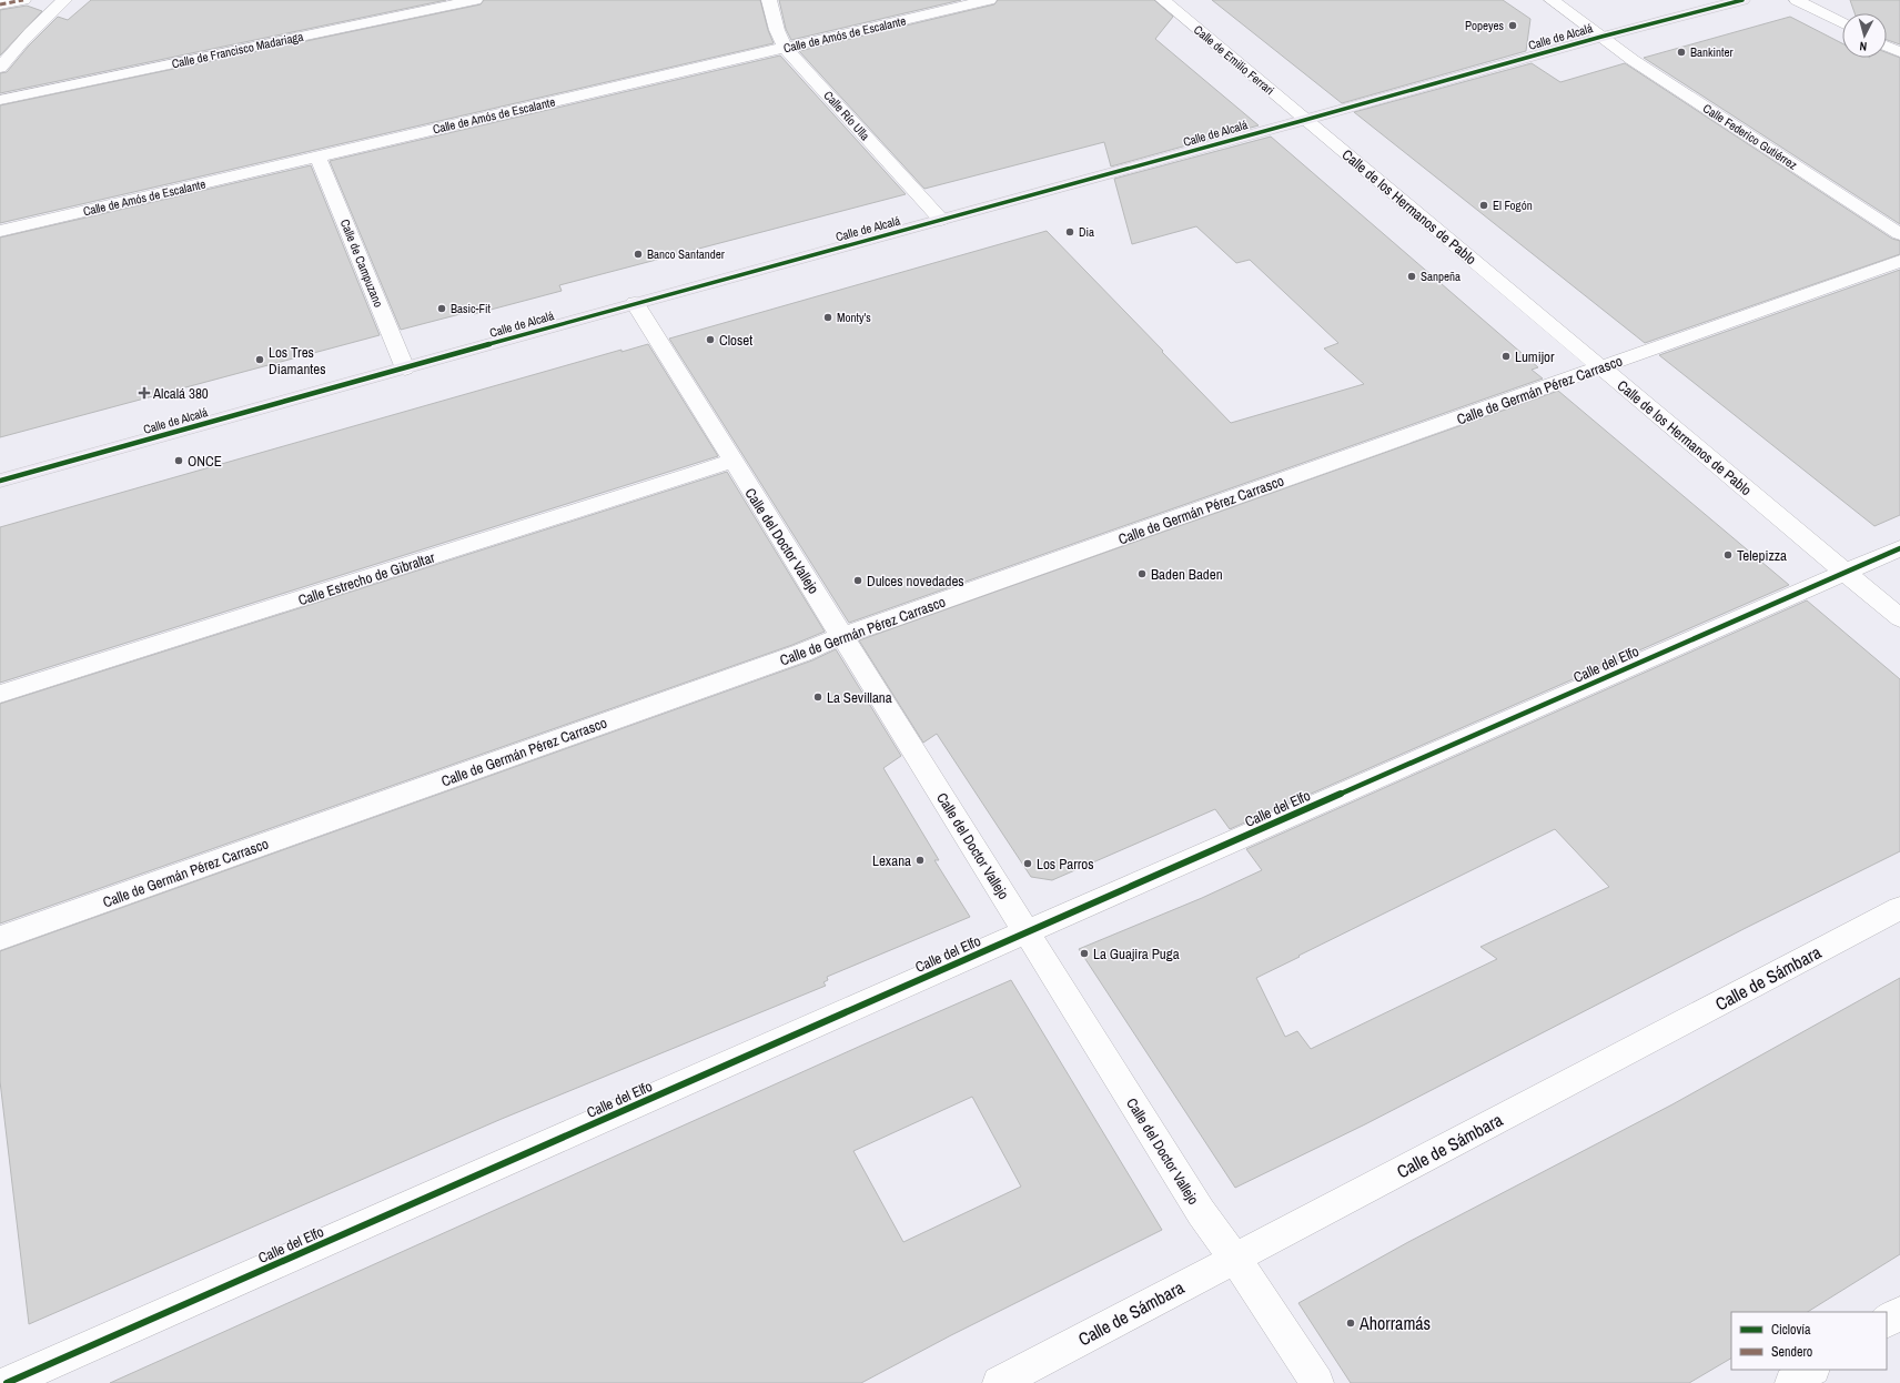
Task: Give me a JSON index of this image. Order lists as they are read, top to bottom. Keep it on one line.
{"streets":{"main road":["Calle de Alcalá"],"street":["Calle de Amós de Escalante","Calle de Francisco Madariaga","Calle de Emilio Ferrari","Calle Río Ulla","Calle Federico Gutiérrez","Calle de los Hermanos de Pablo","Calle de Campuzano","Calle de Germán Pérez Carrasco","Calle del Doctor Vallejo","Calle Estrecho de Gibraltar","Calle del Elfo","Calle de Sámbara"]},"crossings":[["Calle de Amós de Escalante","Calle Río Ulla"],["Calle de Amós de Escalante","Calle de Campuzano"],["Calle de Alcalá","Calle de Emilio Ferrari"],["Calle de Alcalá","Calle Río Ulla"],["Calle de Alcalá","Calle Federico Gutiérrez"],["Calle de Alcalá","Calle de los Hermanos de Pablo"],["Calle de Alcalá","Calle de Campuzano"],["Calle de Alcalá","Calle del Doctor Vallejo"],["Calle de Emilio Ferrari","Calle de los Hermanos de Pablo"],["Calle de los Hermanos de Pablo","Calle de Germán Pérez Carrasco"],["Calle de los Hermanos de Pablo","Calle del Elfo"],["Calle de Germán Pérez Carrasco","Calle del Doctor Vallejo"],["Calle del Doctor Vallejo","Calle Estrecho de Gibraltar"],["Calle del Doctor Vallejo","Calle del Elfo"],["Calle del Doctor Vallejo","Calle de Sámbara"]],"places":{"other":["Popeyes","Bankinter","El Fogón","Dia","Banco Santander","Sanpeña","Basic-Fit","Monty's","Closet","Lumijor","Los Tres Diamantes","ONCE","Telepizza","Baden Baden","Dulces novedades","La Sevillana","Lexana","Los Parros","La Guajira Puga","Ahorramás"],"health":["Alcalá 380"]},"legend":["Ciclovía","Sendero"],"north":"bottom"}
